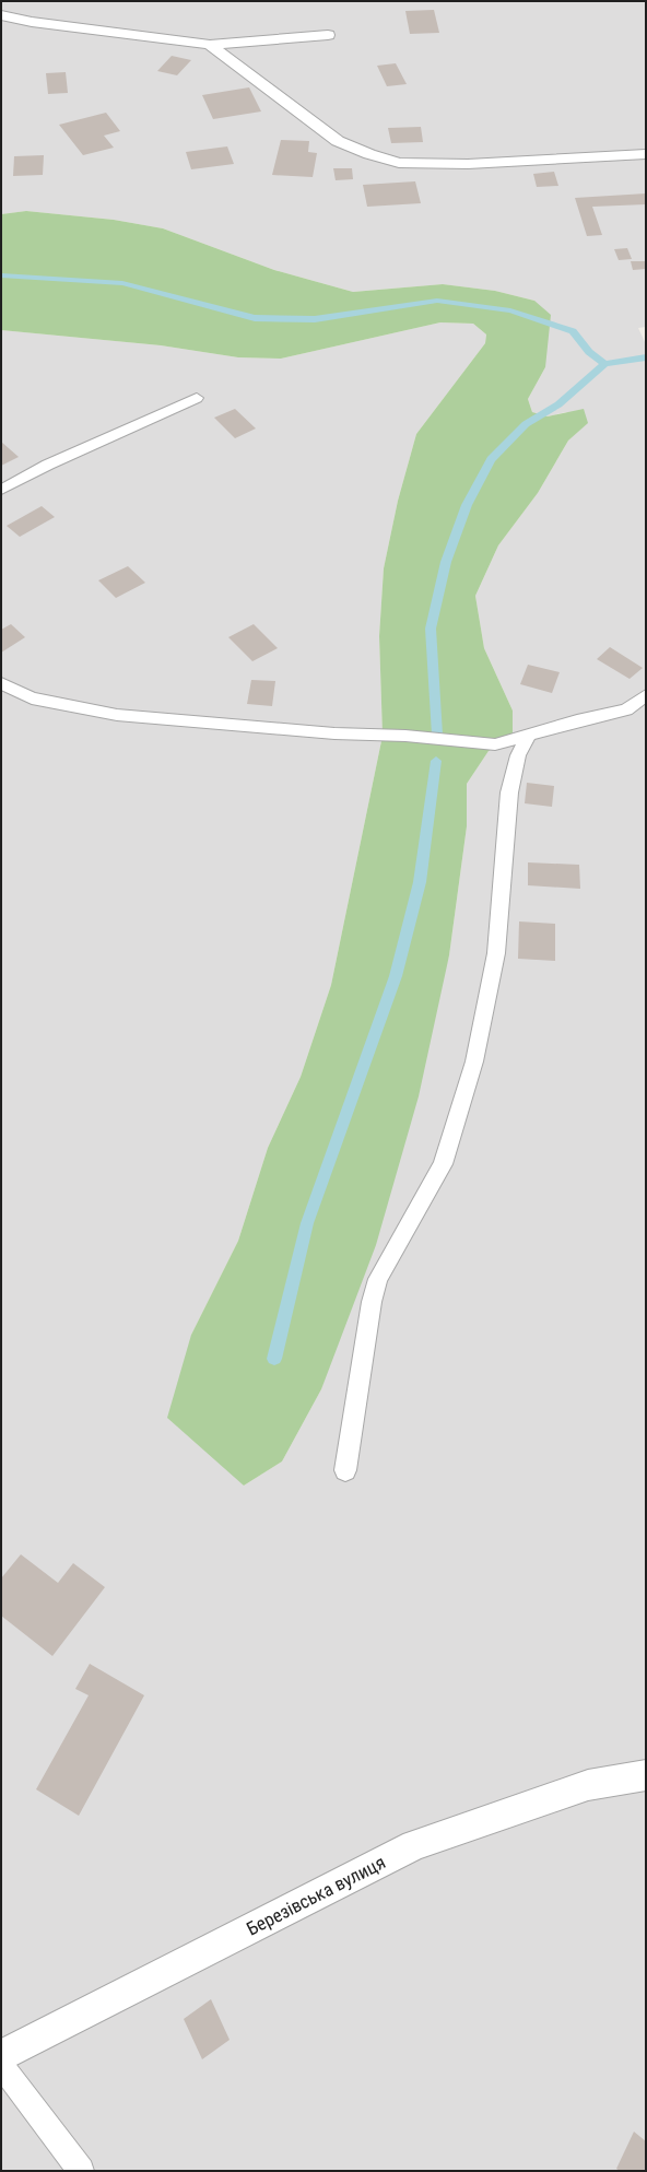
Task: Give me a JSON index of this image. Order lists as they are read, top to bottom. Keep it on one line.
{"streets":{"street":["Березівська вулиця"]}}
